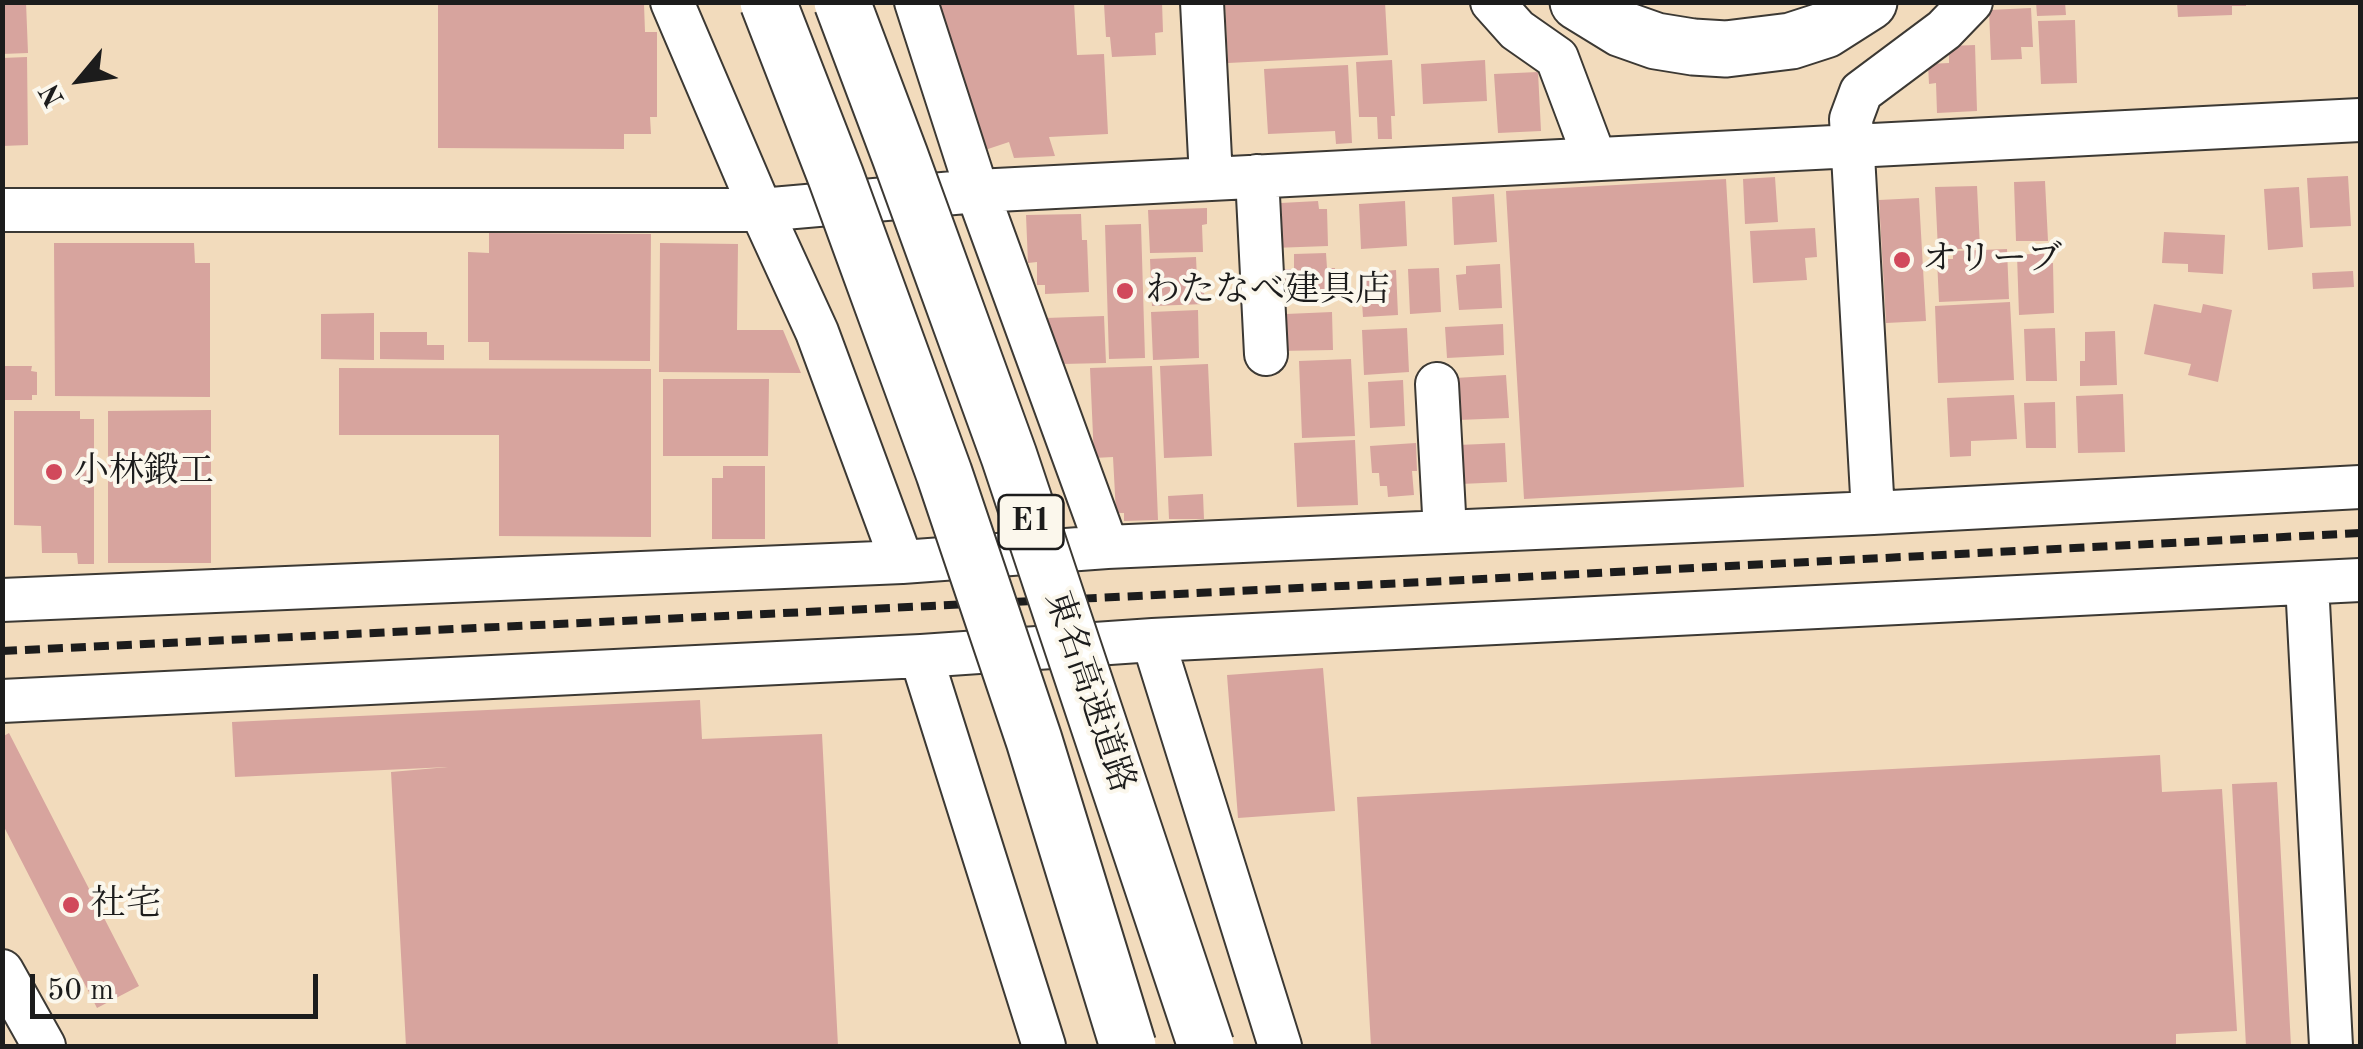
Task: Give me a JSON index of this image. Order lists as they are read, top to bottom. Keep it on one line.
{"streets":{"highway":["E1","東名高速道路"]},"places":["オリーブ","わたなべ建具店","小林鍛工","社宅"],"scale_bar":"50 m","north":"bottom left"}
